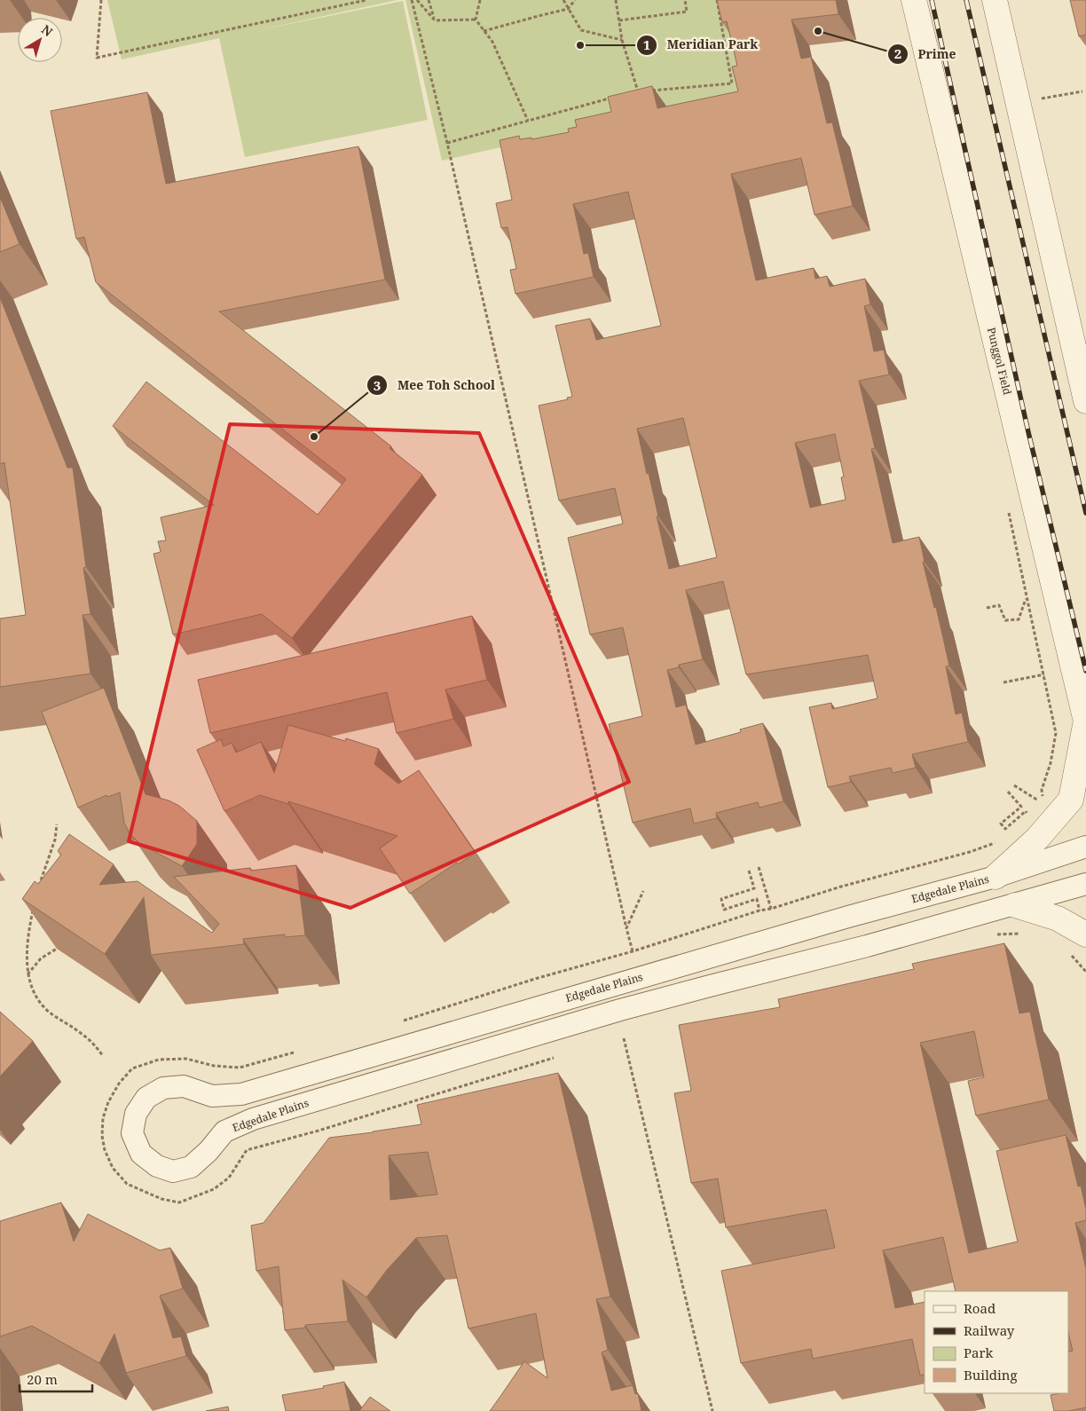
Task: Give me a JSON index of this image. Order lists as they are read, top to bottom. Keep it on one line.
{"streets":{"street":["Punggol Field","Edgedale Plains"]},"places":["Prime","Meridian Park","Mee Toh School"],"legend":["Road","Railway","Park","Building"],"scale_bar":"20 m","north":"top right"}
